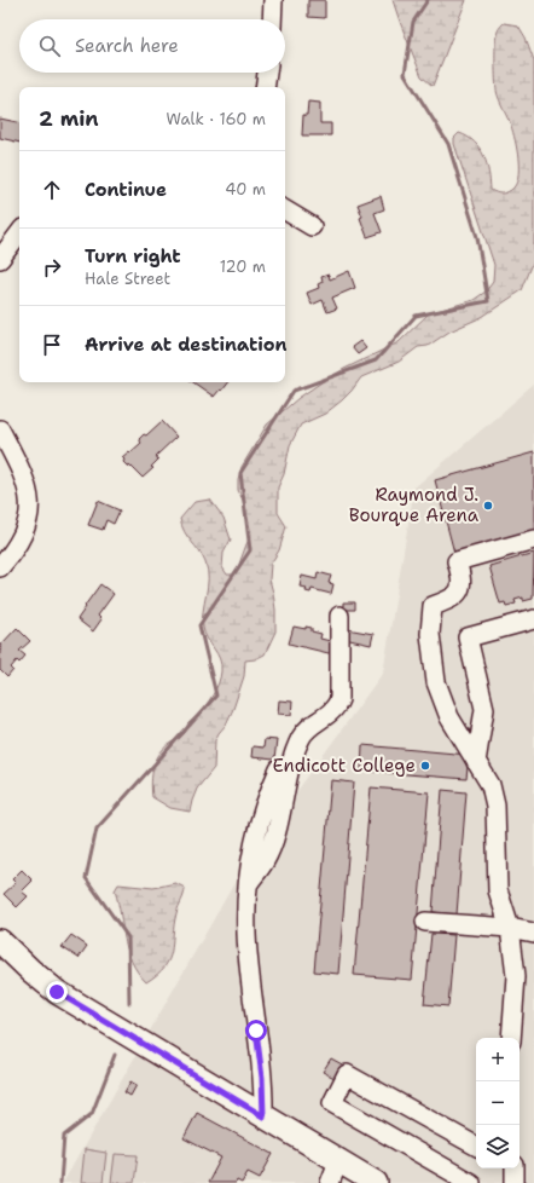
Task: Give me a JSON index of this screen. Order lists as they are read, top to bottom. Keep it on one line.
{"places":["Raymond J. Bourque Arena","Endicott College"],"page":{"search":"Search here","heading":["2 min","Walk · 160 m"],"list":[["Continue","40 m"],["Turn right","Hale Street","120 m"],"Arrive at destination"],"map_buttons":["+","−"]}}
